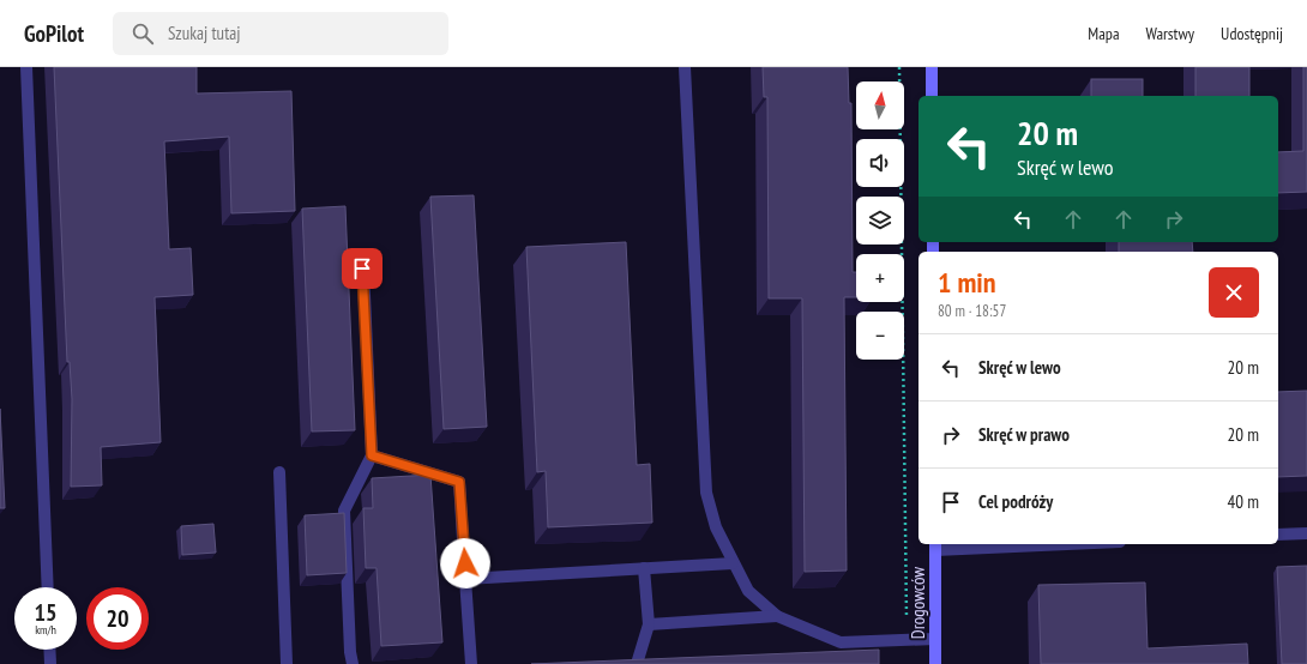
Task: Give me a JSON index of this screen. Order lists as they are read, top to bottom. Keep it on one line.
{"streets":{"street":["Drogowców"]},"north":"top","page":{"header":"GoPilot","search":"Szukaj tutaj","nav":["Mapa","Warstwy","Udostępnij"],"map_buttons":["+","−"],"turn":["20 m","Skręć w lewo"],"heading":["1 min","80 m · 18:57"],"list":[{"name":"Skręć w lewo","value":"20 m"},{"name":"Skręć w prawo","value":"20 m"},{"name":"Cel podróży","value":"40 m"}],"speed":"15 km/h","limit":"20"}}
